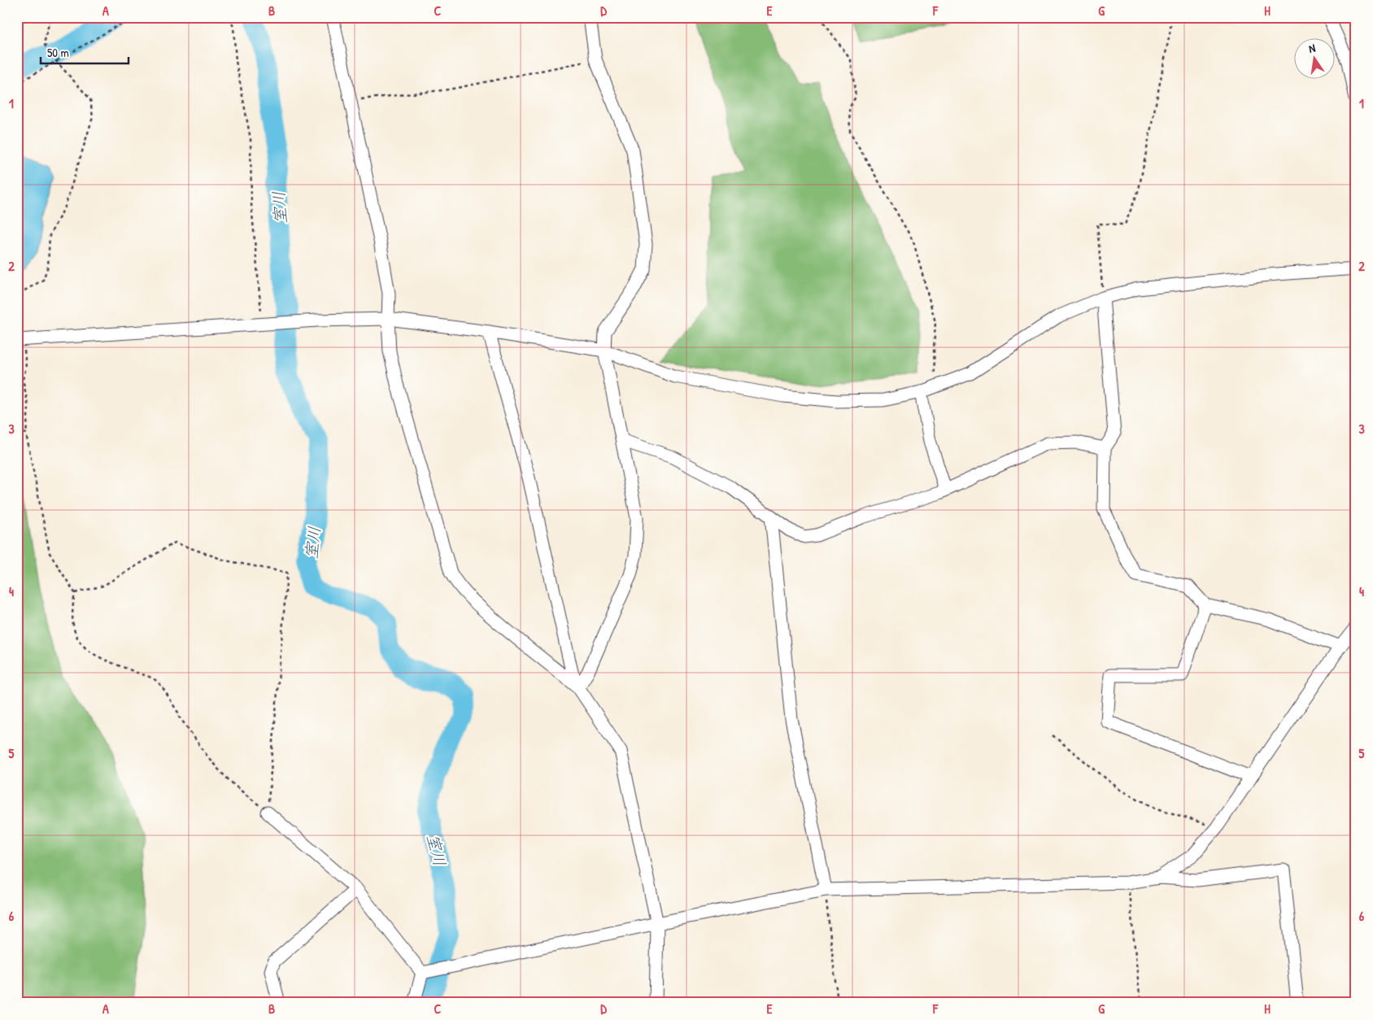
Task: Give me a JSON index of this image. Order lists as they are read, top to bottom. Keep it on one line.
{"water":["室川"],"scale_bar":"50 m","north":"top","grid":{"columns":["A","B","C","D","E","F","G","H"],"rows":["1","2","3","4","5","6"]}}
